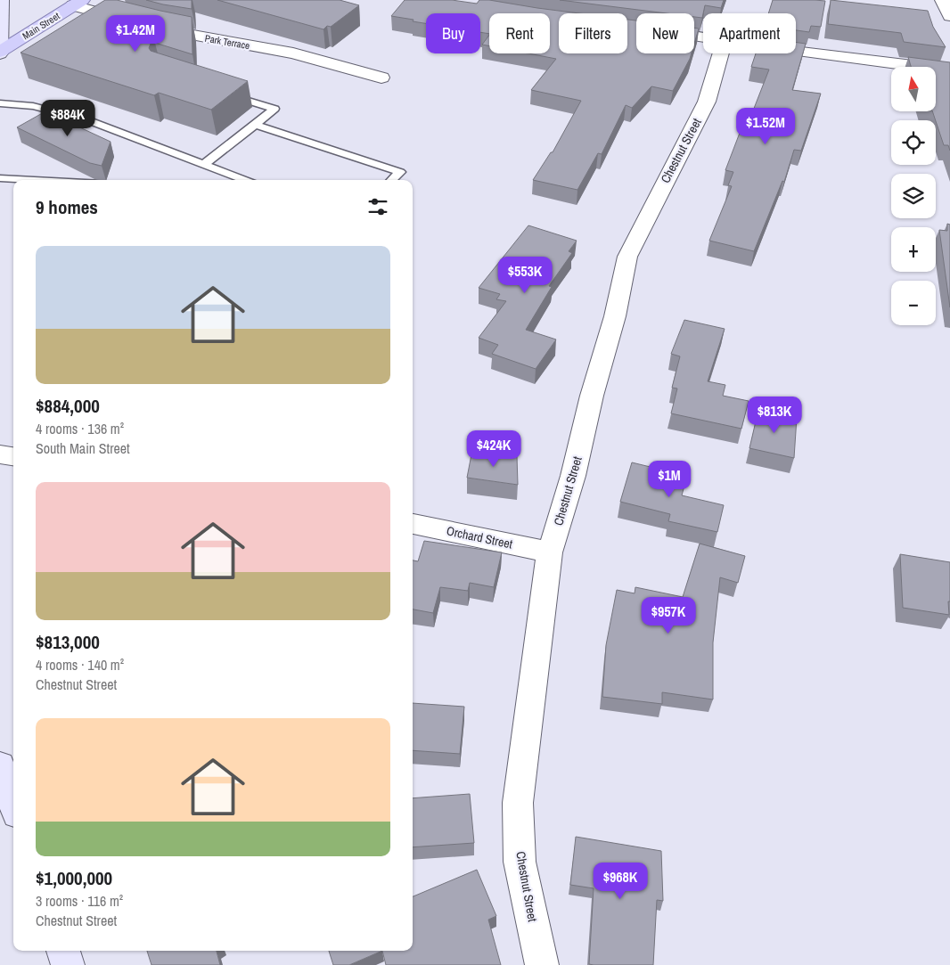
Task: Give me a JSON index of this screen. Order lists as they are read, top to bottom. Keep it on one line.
{"streets":{"main road":["Main Street"],"street":["Park Terrace","Chestnut Street","Orchard Street"]},"crossings":[["Chestnut Street","Orchard Street"]],"north":"top","page":{"chip":["Buy","Rent","Filters","New","Apartment"],"price":["$1.42M","$884K","$1.52M","$553K","$813K","$424K","$1M","$957K","$968K"],"map_buttons":["+","−"],"heading":"9 homes","list":[{"name":"$884,000","note":"4 rooms · 136 m² · South Main Street"},{"name":"$813,000","note":"4 rooms · 140 m² · Chestnut Street"},{"name":"$1,000,000","note":"3 rooms · 116 m² · Chestnut Street"}]}}
